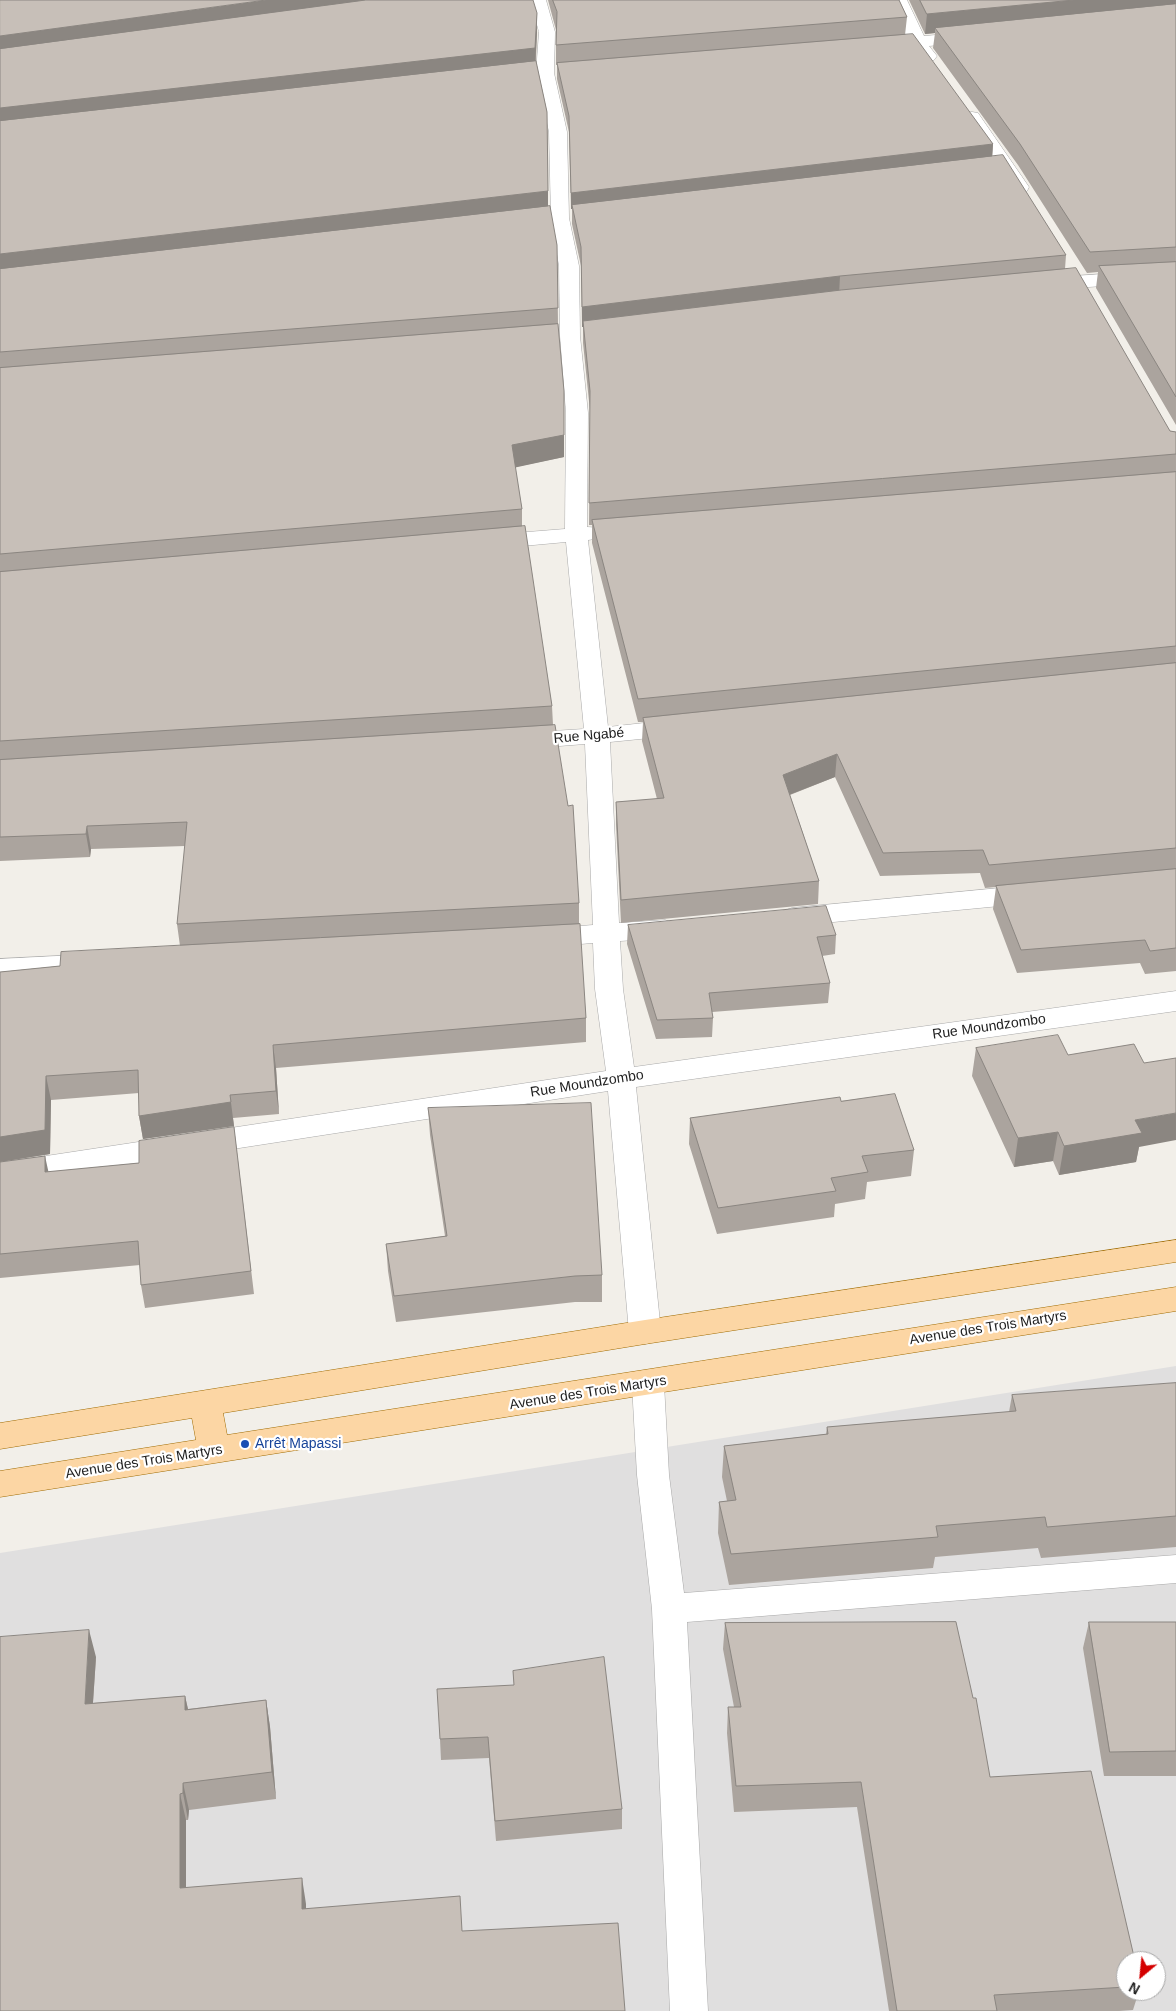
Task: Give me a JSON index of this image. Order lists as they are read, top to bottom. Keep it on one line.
{"streets":{"main road":["Avenue des Trois Martyrs"],"street":["Rue Ngabé","Rue Moundzombo"]},"places":["Arrêt Mapassi"],"north":"bottom left"}
